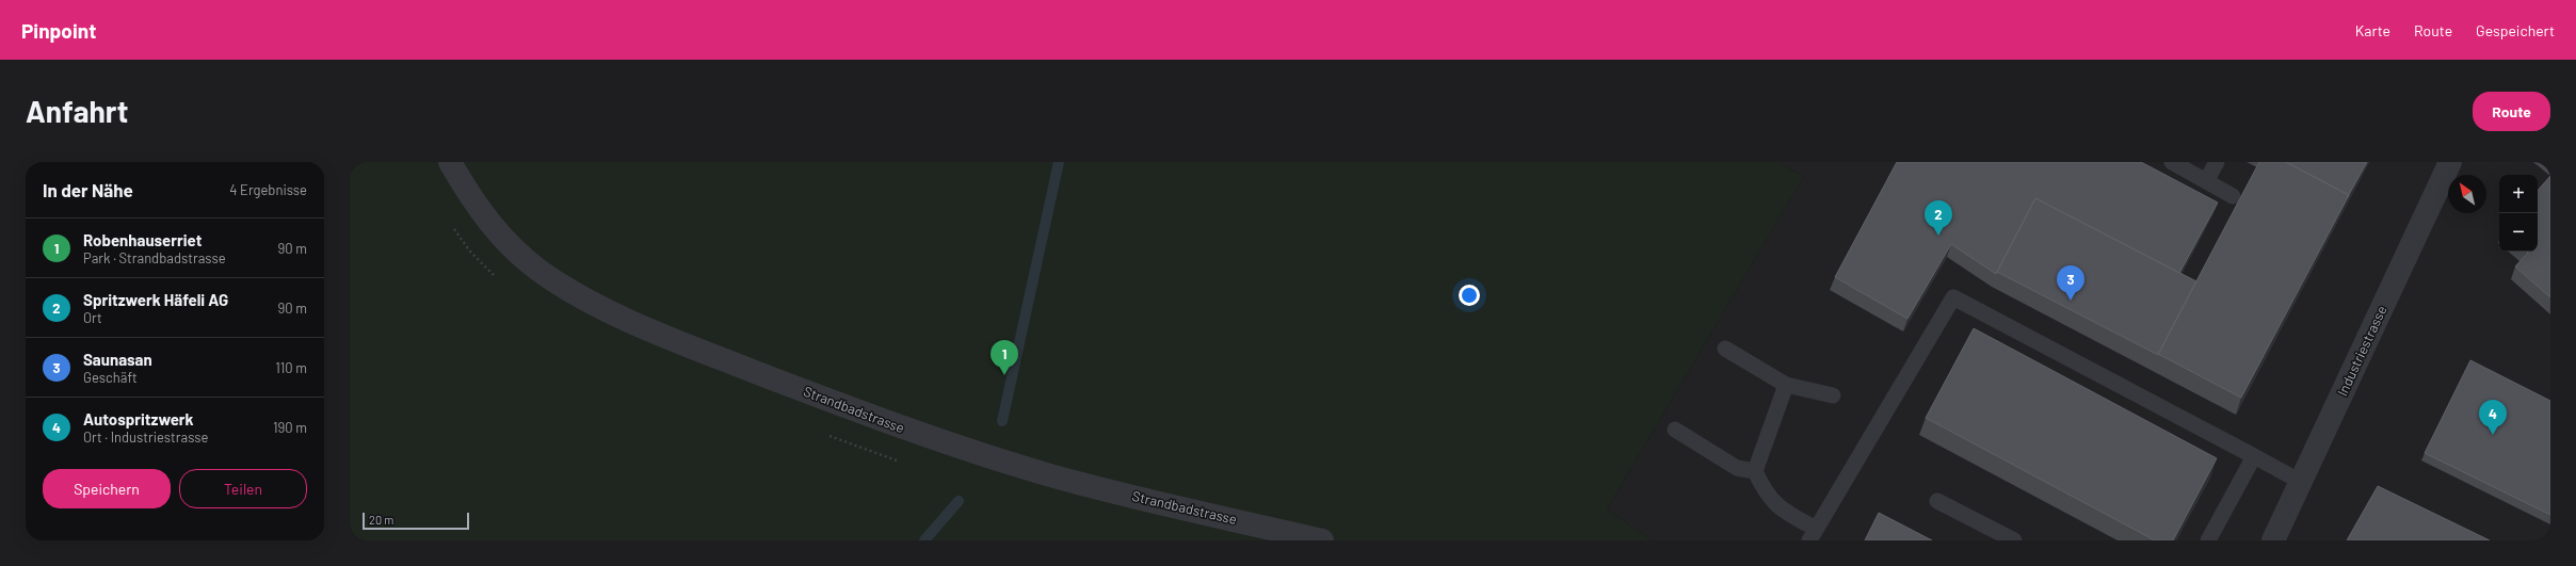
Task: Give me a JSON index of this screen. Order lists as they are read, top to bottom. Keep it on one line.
{"streets":{"street":["Industriestrasse","Strandbadstrasse"]},"scale_bar":"20 m","north":"top left","page":{"header":"Pinpoint","nav":["Karte","Route","Gespeichert"],"buttons":["Route",["Speichern","Teilen"]],"title":"Anfahrt","heading":["In der Nähe","4 Ergebnisse"],"map_buttons":["+","−"],"pins":["2","3","1","4"],"list":[{"mark":"1","name":"Robenhauserriet","note":"Park · Strandbadstrasse","value":"90 m"},{"mark":"2","name":"Spritzwerk Häfeli AG","note":"Ort","value":"90 m"},{"mark":"3","name":"Saunasan","note":"Geschäft","value":"110 m"},{"mark":"4","name":"Autospritzwerk","note":"Ort · Industriestrasse","value":"190 m"}],"scale":"20 m"}}
